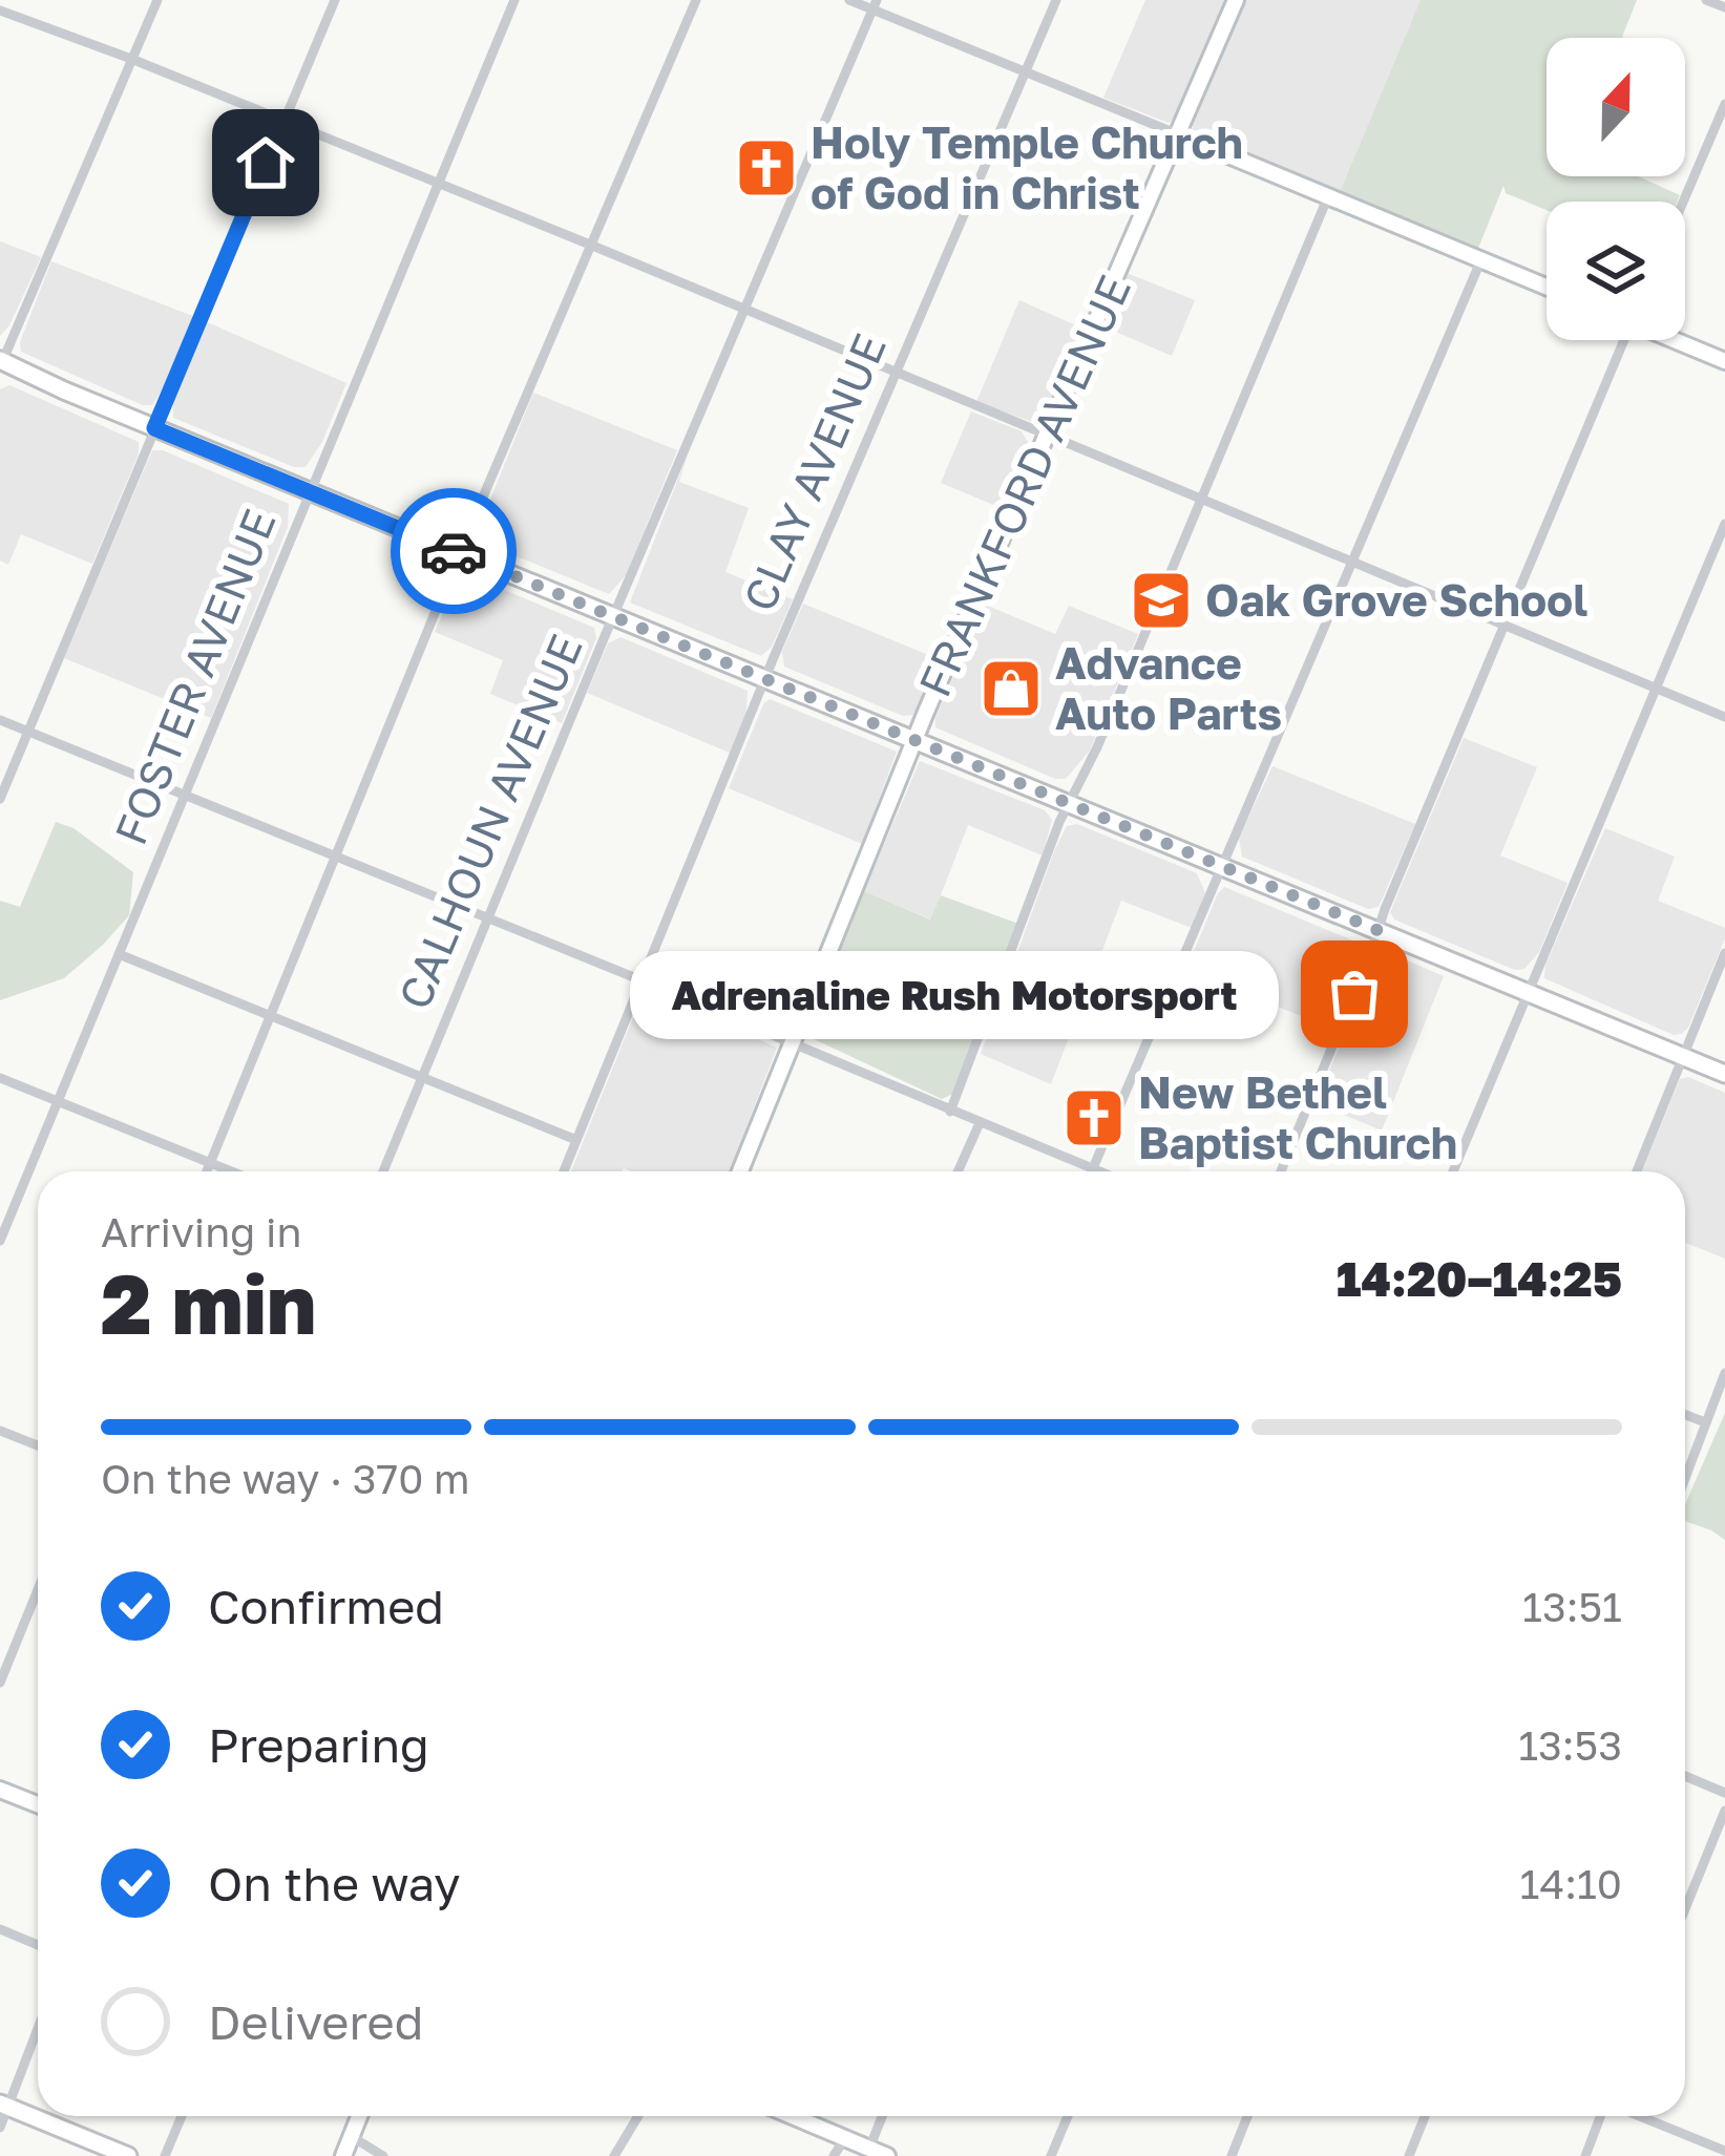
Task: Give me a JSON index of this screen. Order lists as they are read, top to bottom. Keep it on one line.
{"streets":{"main road":["FRANKFORD AVENUE"],"street":["CLAY AVENUE","FOSTER AVENUE","CALHOUN AVENUE"]},"places":{"church":["Holy Temple Church of God in Christ","New Bethel Baptist Church"],"school or university":["Oak Grove School"],"shop":["Advance Auto Parts"],"other":["Adrenaline Rush Motorsport"]},"north":"top","page":{"bubble":"Adrenaline Rush Motorsport","heading":["2 min","Arriving in","14:20–14:25"],"bar":"On the way · 370 m","list":[["Confirmed","13:51"],["Preparing","13:53"],["On the way","14:10"],"Delivered"]}}
